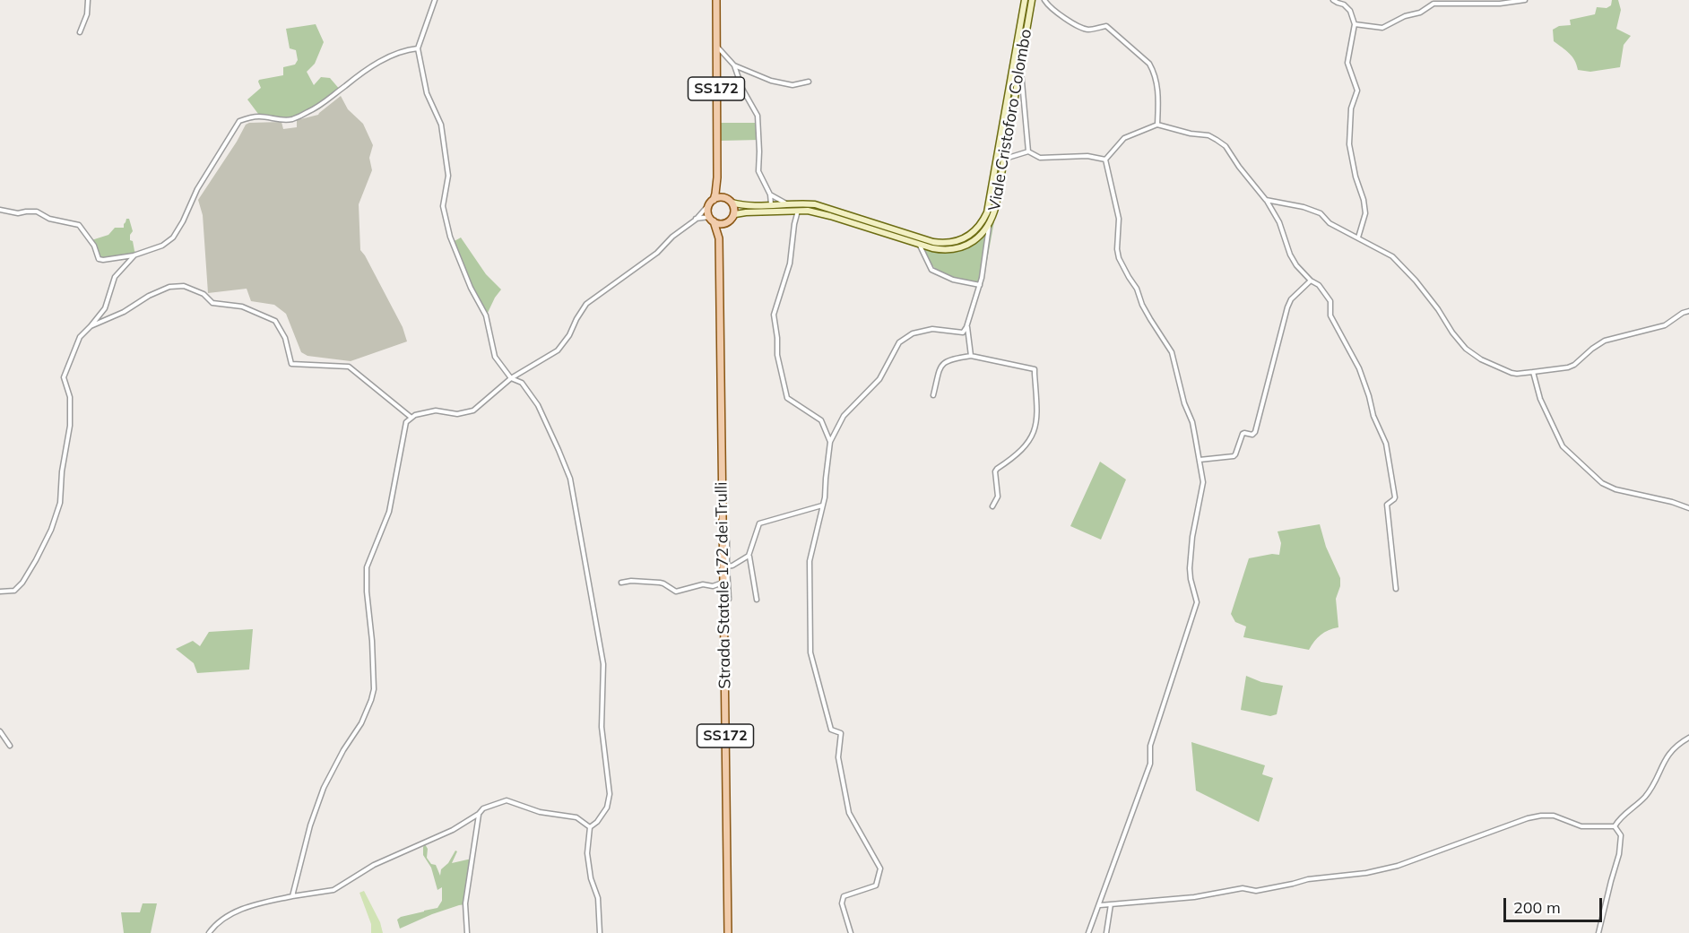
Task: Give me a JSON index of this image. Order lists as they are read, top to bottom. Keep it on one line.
{"streets":{"main road":["SS172","Viale Cristoforo Colombo","Strada Statale 172 dei Trulli"]},"crossings":[["SS172","Viale Cristoforo Colombo"],["SS172","Strada Statale 172 dei Trulli"],["Viale Cristoforo Colombo","Strada Statale 172 dei Trulli"]],"scale_bar":"200 m"}
